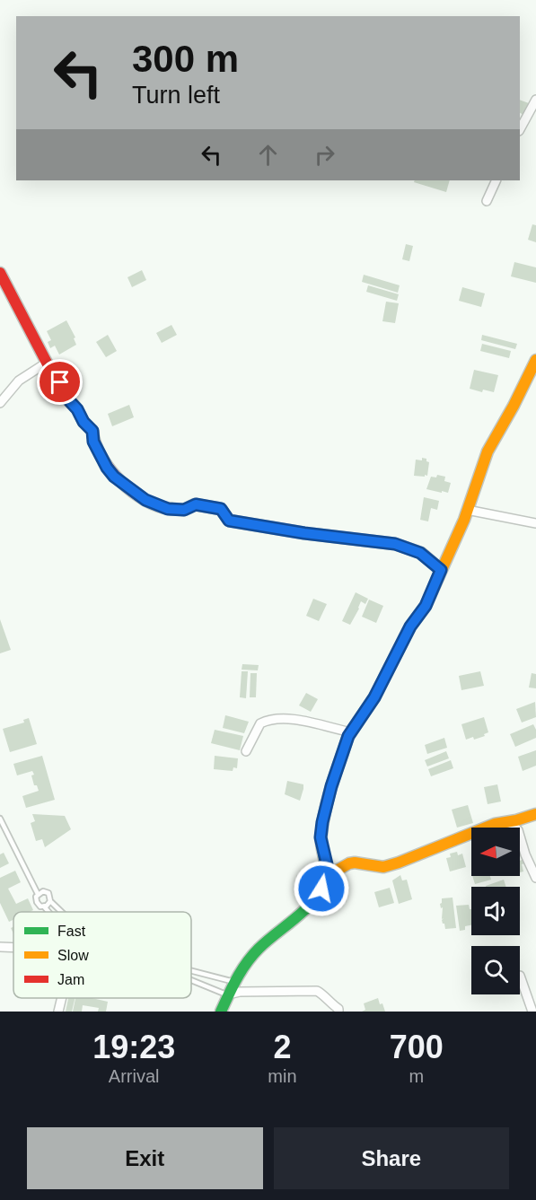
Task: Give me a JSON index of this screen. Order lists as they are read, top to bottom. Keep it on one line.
{"legend":["Fast","Slow","Jam"],"north":"left","page":{"turn":["300 m","Turn left"],"eta":["19:23","Arrival","2","min","700","m"],"buttons":["Exit","Share"]}}
